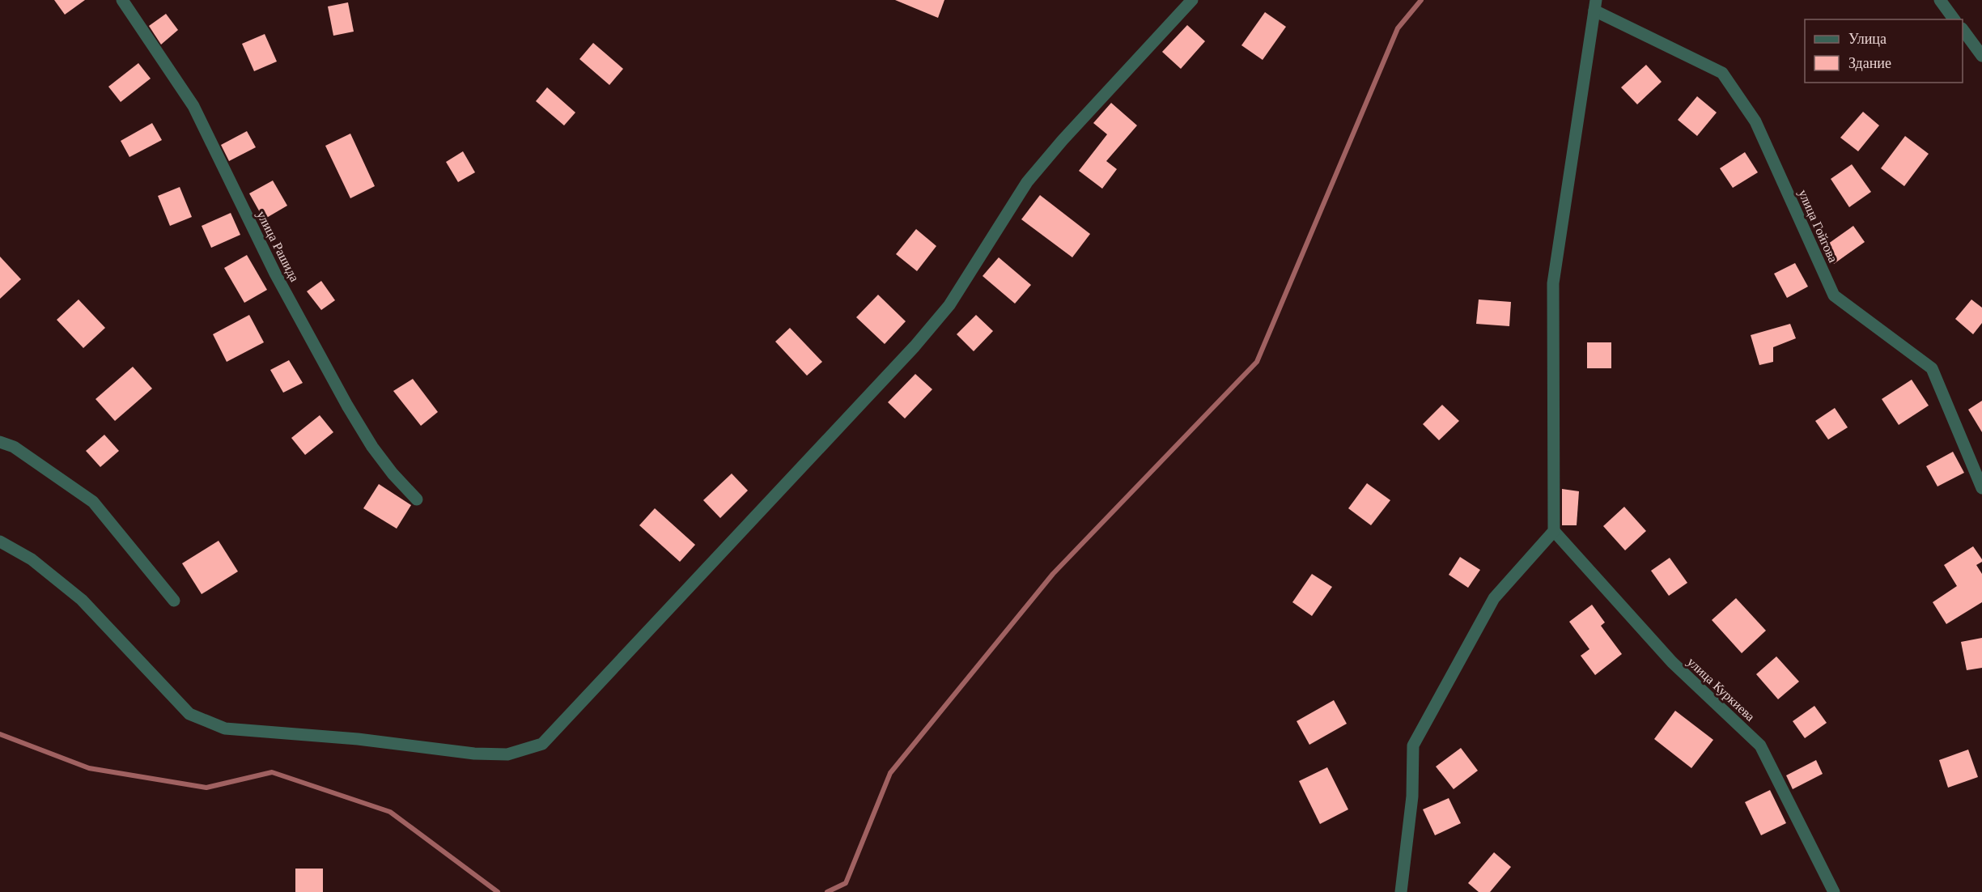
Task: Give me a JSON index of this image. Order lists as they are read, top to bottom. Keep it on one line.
{"streets":{"street":["улица Гойгова","улица Рашида","улица Куркиева"]},"legend":["Улица","Здание"]}
